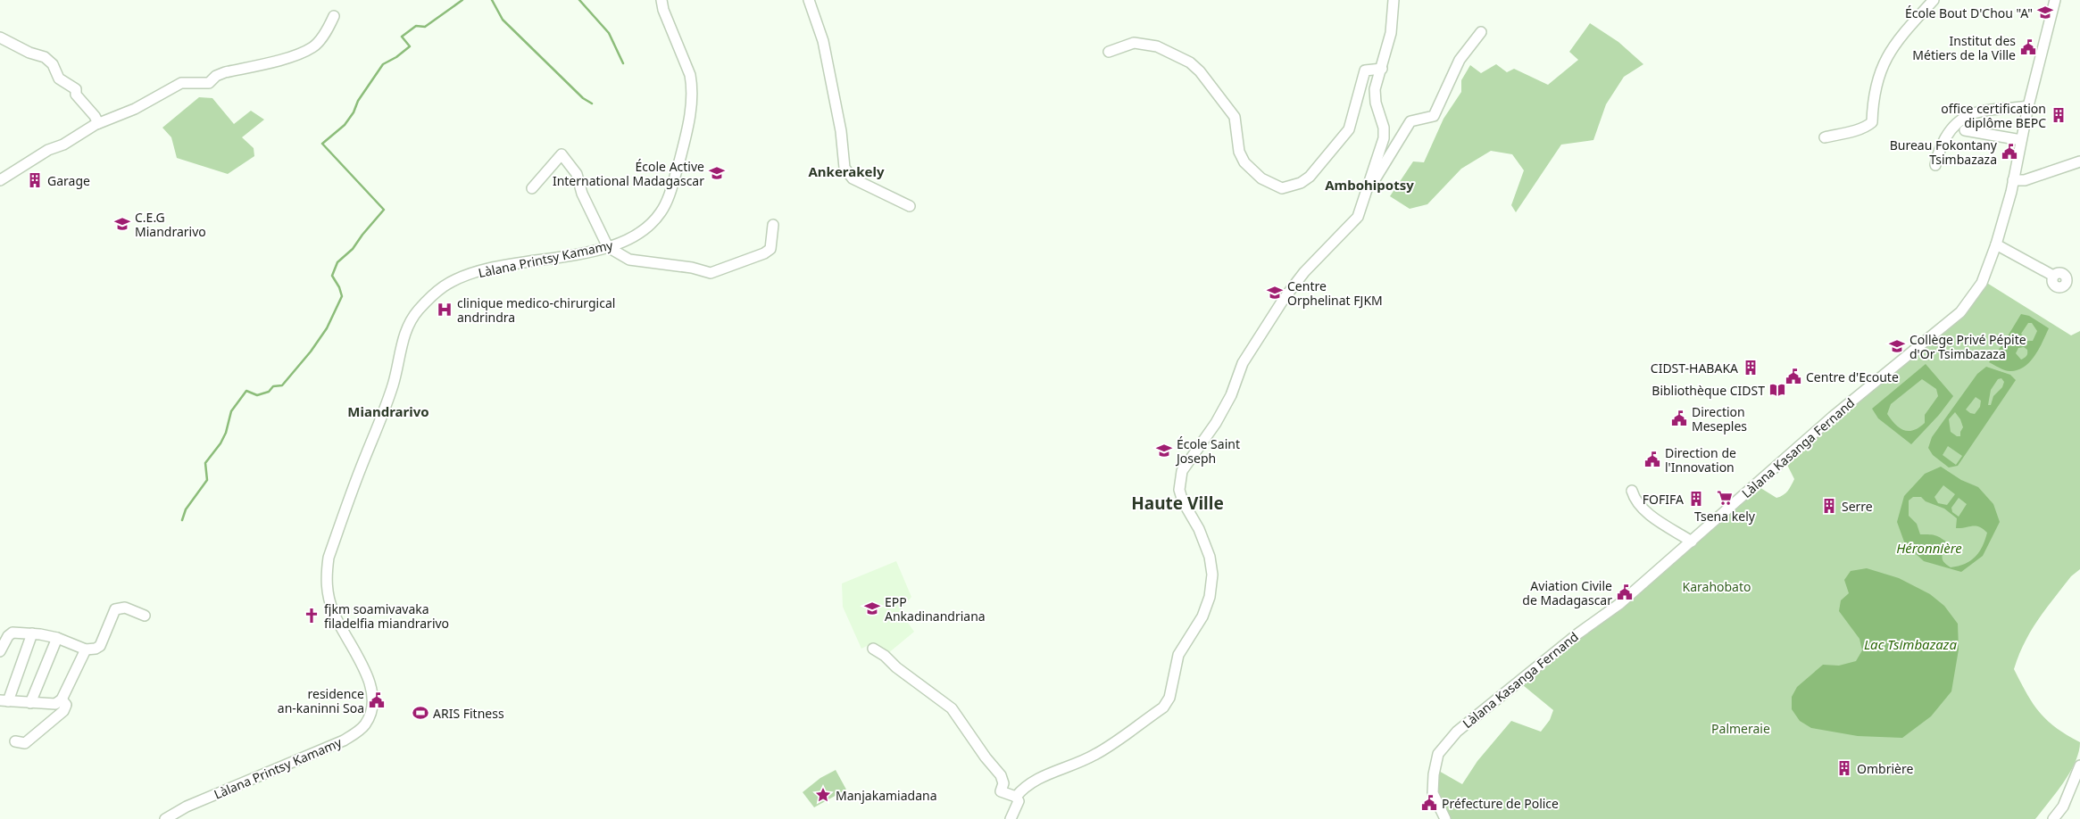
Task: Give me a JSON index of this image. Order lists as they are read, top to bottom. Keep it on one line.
{"streets":{"street":["Làlana Printsy Kamamy","Làlana Kasanga Fernand"]},"districts":["Ankerakely","Ambohipotsy","Miandrarivo","Haute Ville"],"water":["Héronnière","Lac Tsimbazaza"],"parks":["Karahobato","Palmeraie"],"places":{"school or university":["École Bout D'Chou \"A\"","École Active International Madagascar","C.E.G Miandrarivo","Centre Orphelinat FJKM","Collège Privé Pépite d'Or Tsimbazaza","École Saint Joseph","EPP Ankadinandriana"],"public building":["Institut des Métiers de la Ville","Bureau Fokontany Tsimbazaza","Centre d'Ecoute","Direction Meseples","Direction de l'Innovation","Aviation Civile de Madagascar","residence an-kaninni Soa","Préfecture de Police"],"building":["office certification diplôme BEPC","Garage","CIDST-HABAKA","FOFIFA","Serre","Ombrière"],"hospital":["clinique medico-chirurgical andrindra"],"library":["Bibliothèque CIDST"],"supermarket":["Tsena kely"],"church":["fjkm soamivavaka filadelfia miandrarivo"],"sports":["ARIS Fitness"],"place":["Manjakamiadana"]}}
